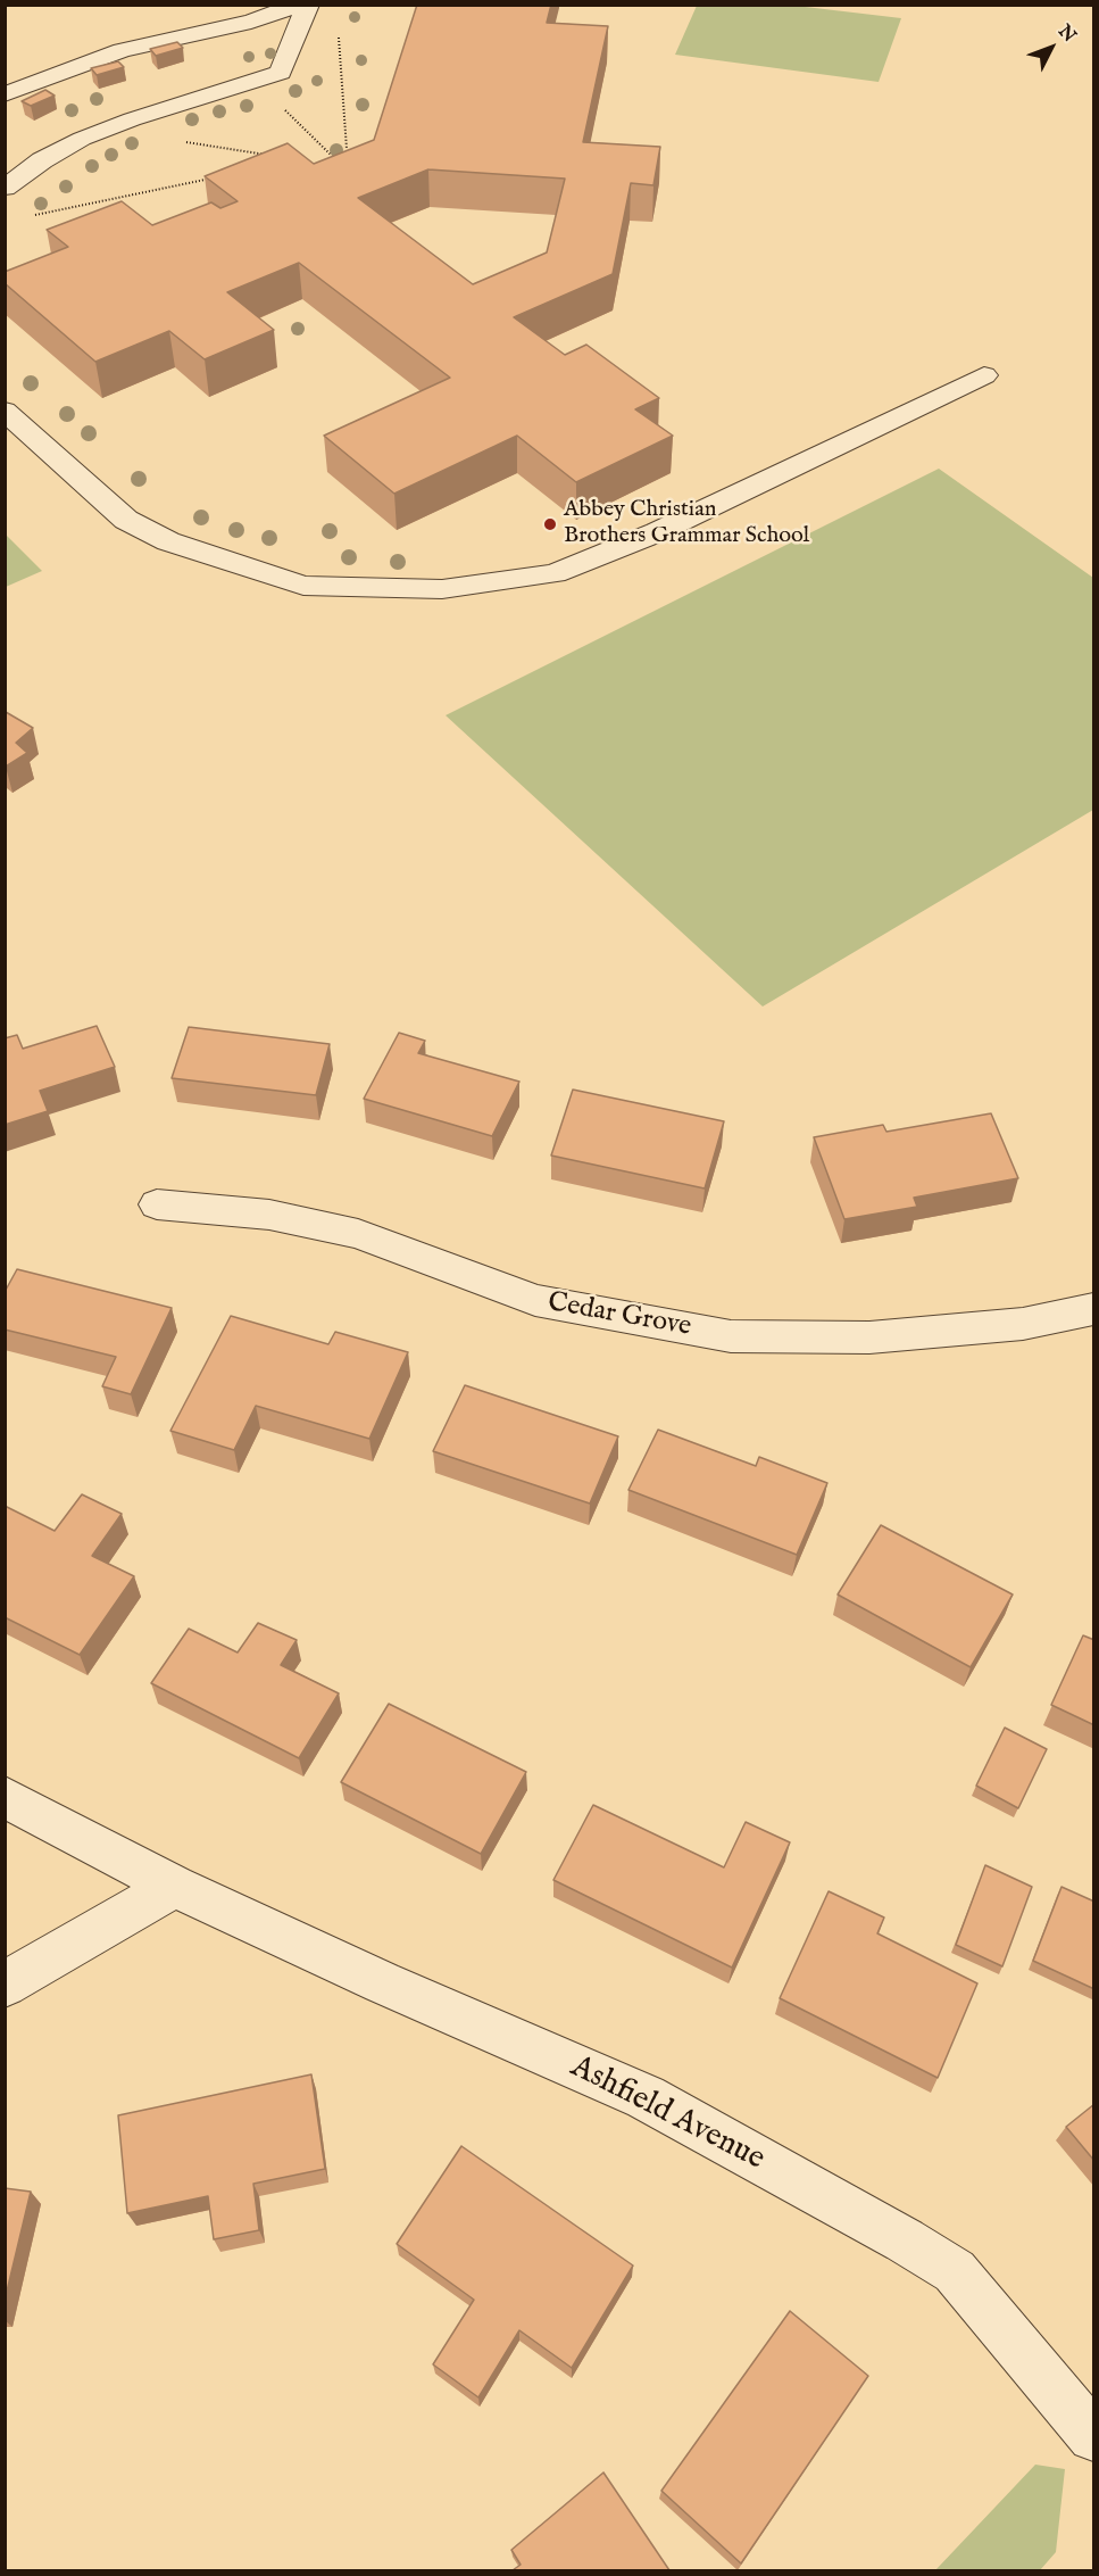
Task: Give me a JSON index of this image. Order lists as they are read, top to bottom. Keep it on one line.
{"streets":{"street":["Cedar Grove","Ashfield Avenue"]},"places":["Abbey Christian Brothers Grammar School"],"north":"top right"}
